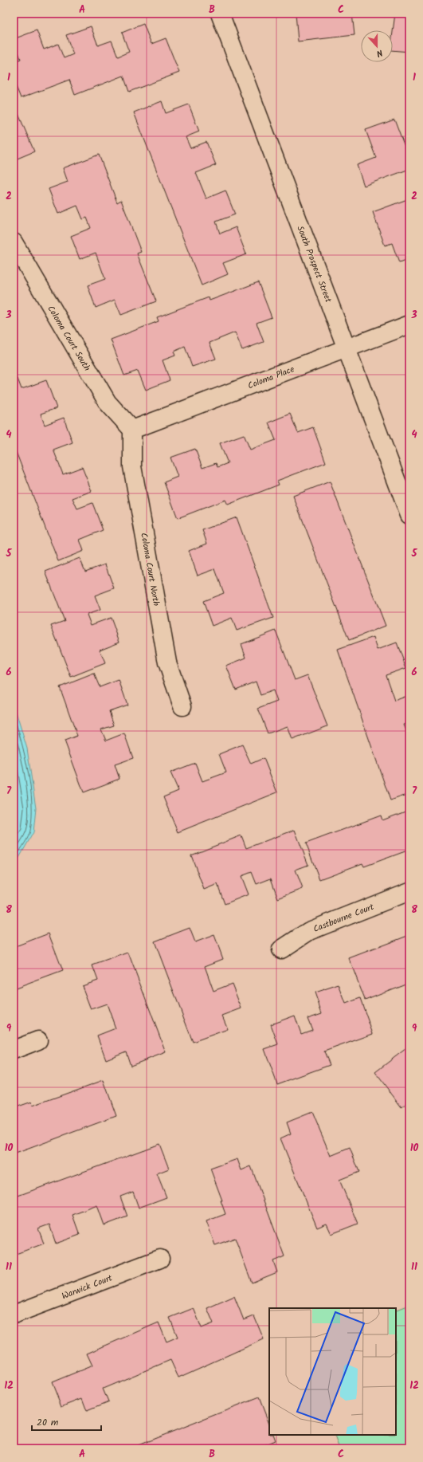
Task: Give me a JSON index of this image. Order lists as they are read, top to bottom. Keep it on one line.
{"streets":{"street":["South Prospect Street","Coloma Court South","Coloma Place","Coloma Court North","Castbourne Court","Warwick Court"]},"crossings":[["South Prospect Street","Coloma Place"],["Coloma Court South","Coloma Place"],["Coloma Court South","Coloma Court North"],["Coloma Place","Coloma Court North"]],"scale_bar":"20 m","north":"bottom","grid":{"columns":["A","B","C"],"rows":["1","2","3","4","5","6","7","8","9","10","11","12"]}}
